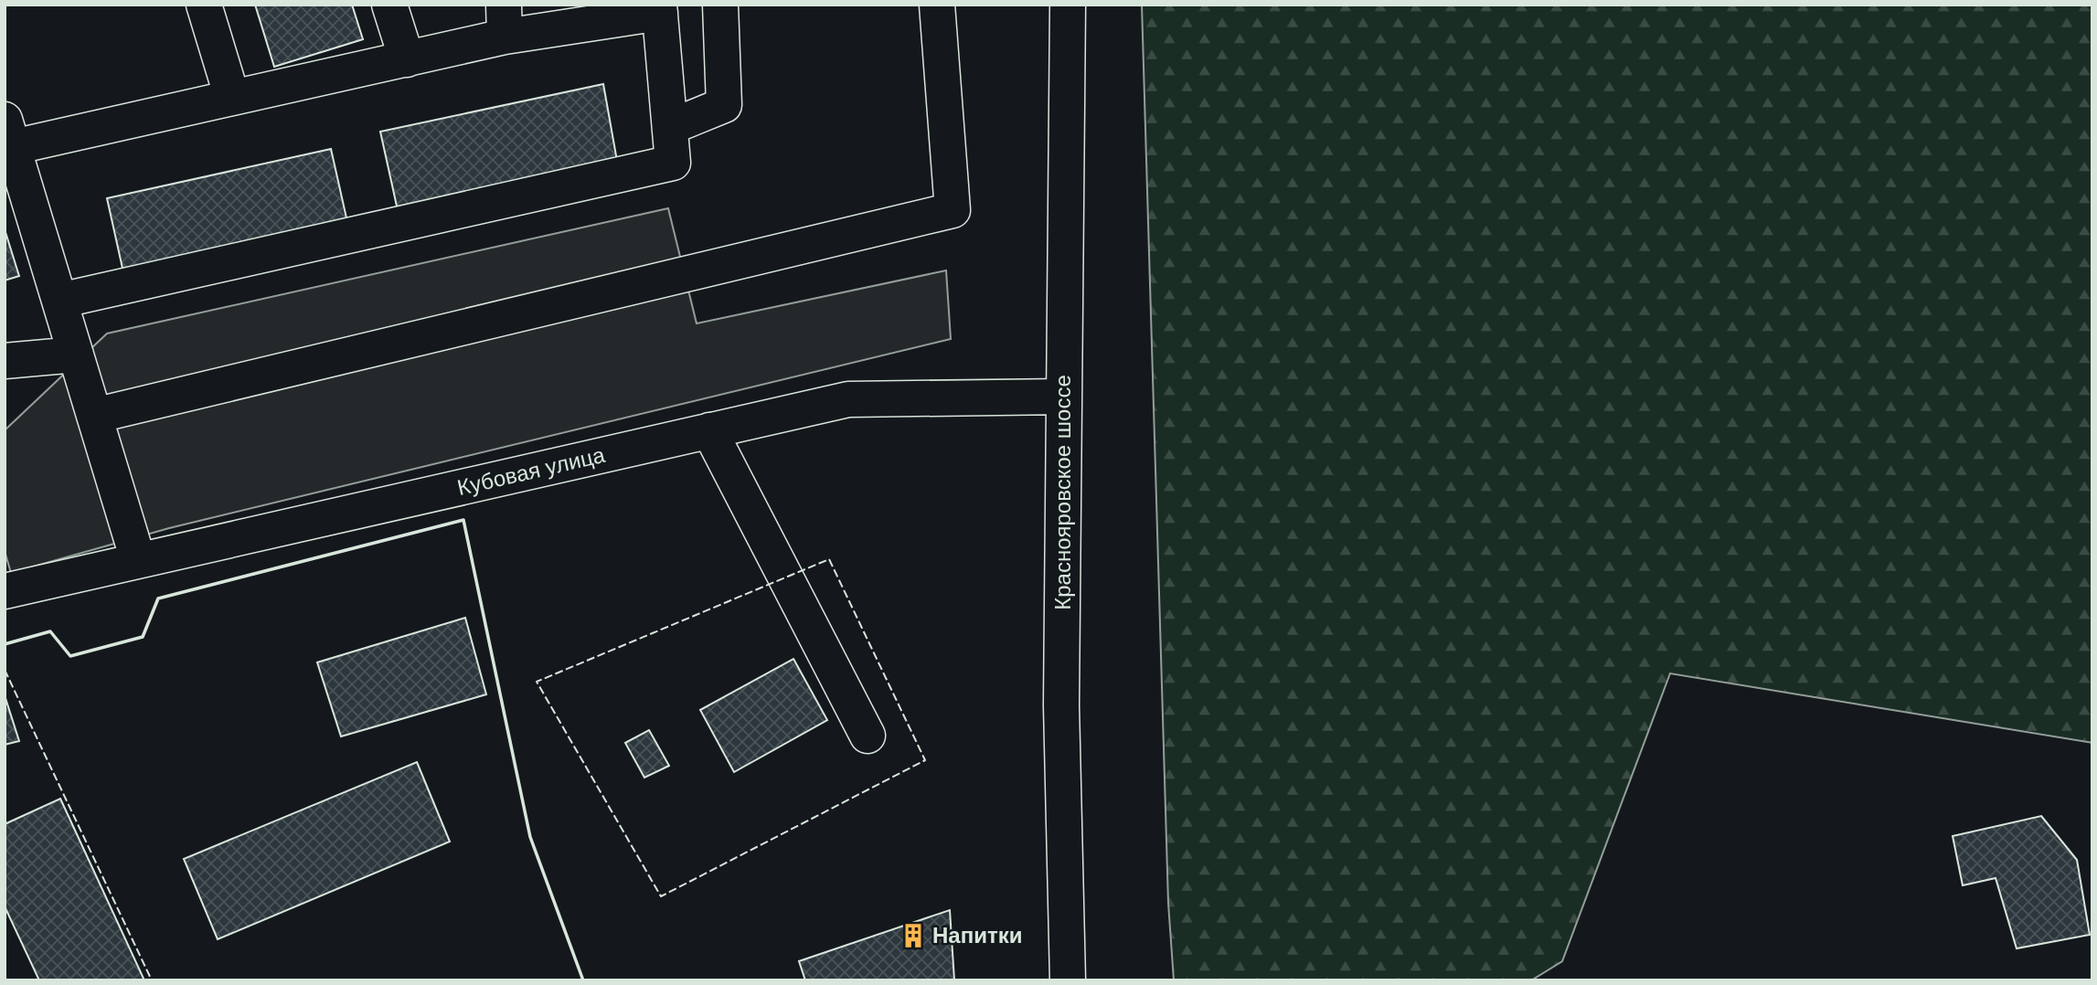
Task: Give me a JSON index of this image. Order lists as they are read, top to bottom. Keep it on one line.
{"streets":{"street":["Кубовая улица","Краснояровское шоссе"]},"crossings":[["Кубовая улица","Краснояровское шоссе"]],"places":{"building":["Напитки"]}}
